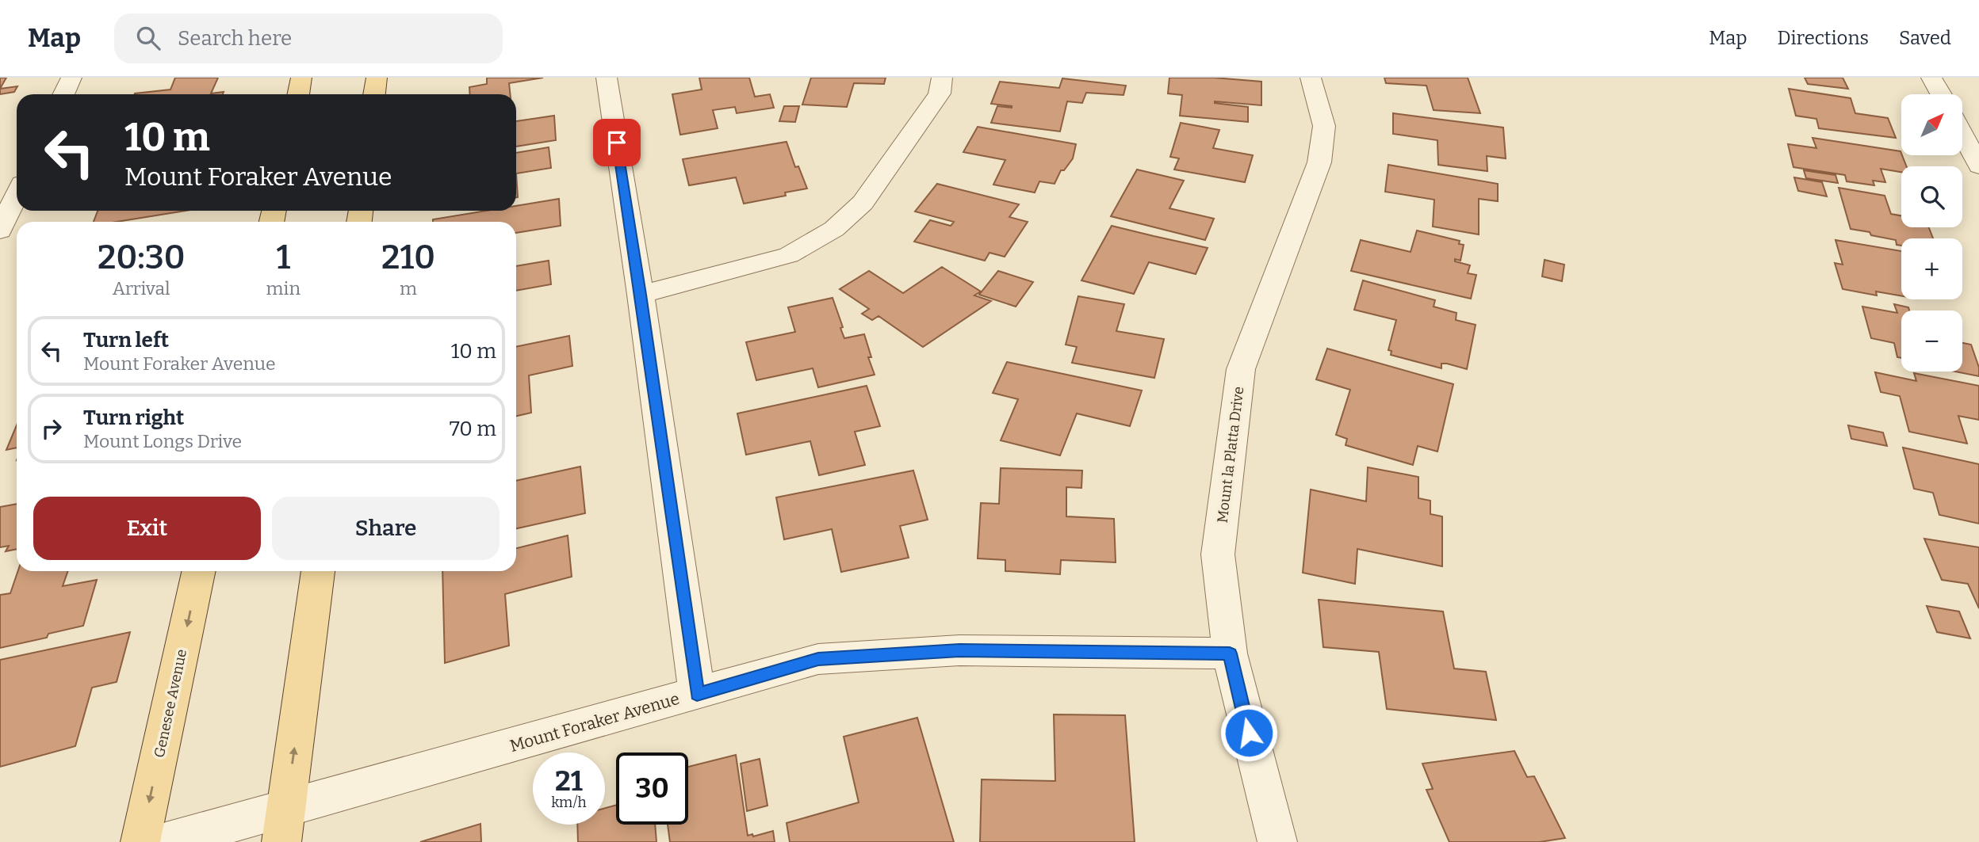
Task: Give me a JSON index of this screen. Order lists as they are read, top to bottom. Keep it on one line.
{"streets":{"main road":["Genesee Avenue"],"street":["Mount la Platta Drive","Mount Foraker Avenue"]},"crossings":[["Mount la Platta Drive","Mount Foraker Avenue"]],"north":"top right","page":{"header":"Map","search":"Search here","nav":["Map","Directions","Saved"],"map_buttons":["+","−"],"turn":["10 m","Mount Foraker Avenue"],"eta":["20:30","Arrival","1","min","210","m"],"list":[{"name":"Turn left","note":"Mount Foraker Avenue","value":"10 m"},{"name":"Turn right","note":"Mount Longs Drive","value":"70 m"}],"buttons":["Exit","Share"],"speed":"21 km/h","limit":"30"}}
